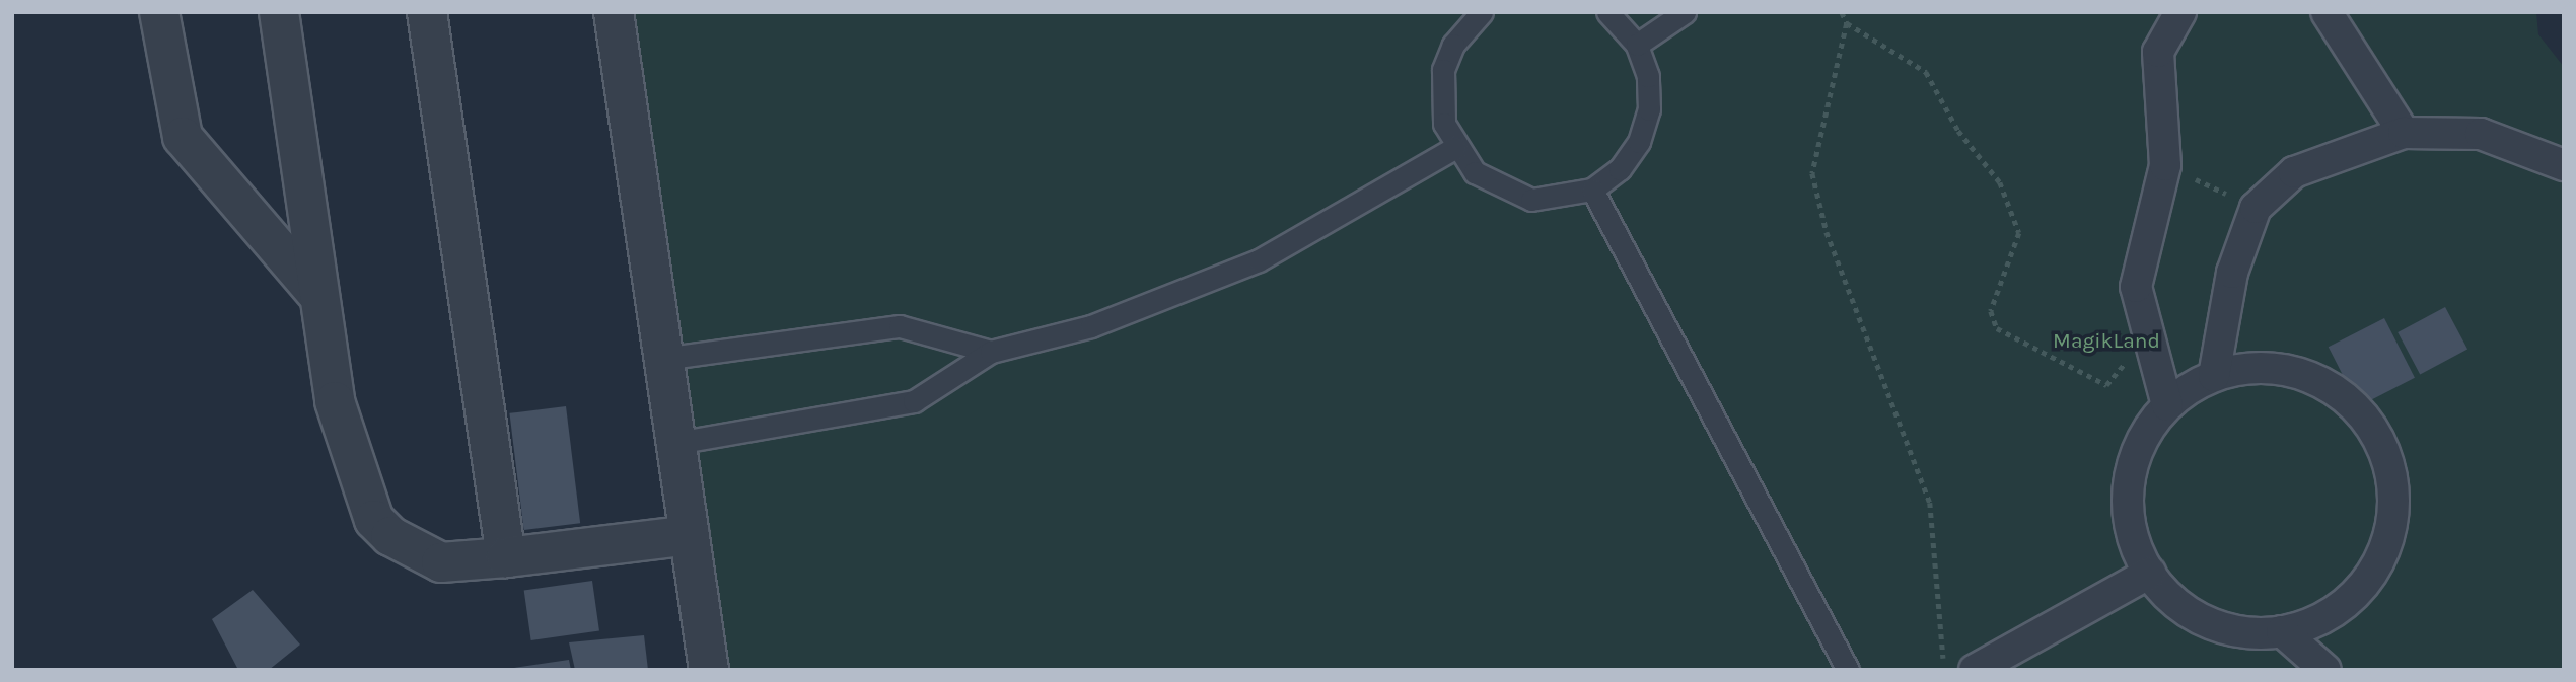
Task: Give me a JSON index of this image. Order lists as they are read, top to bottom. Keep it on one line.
{"parks":["MagikLand"]}
